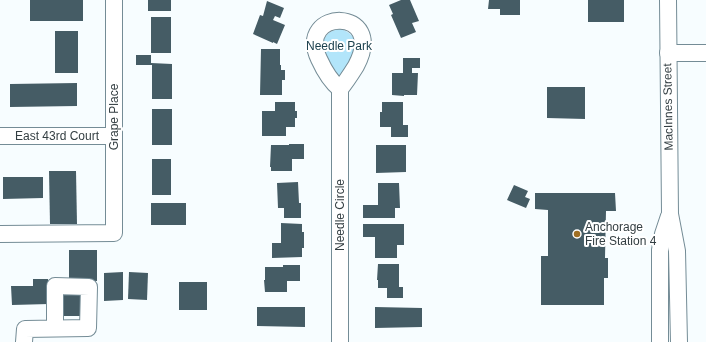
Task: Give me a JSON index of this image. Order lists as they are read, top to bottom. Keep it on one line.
{"streets":{"street":["MacInnes Street","Grape Place","East 43rd Court","Needle Circle"]},"crossings":[["Grape Place","East 43rd Court"]],"parks":["Needle Park"],"places":["Anchorage Fire Station 4"]}
